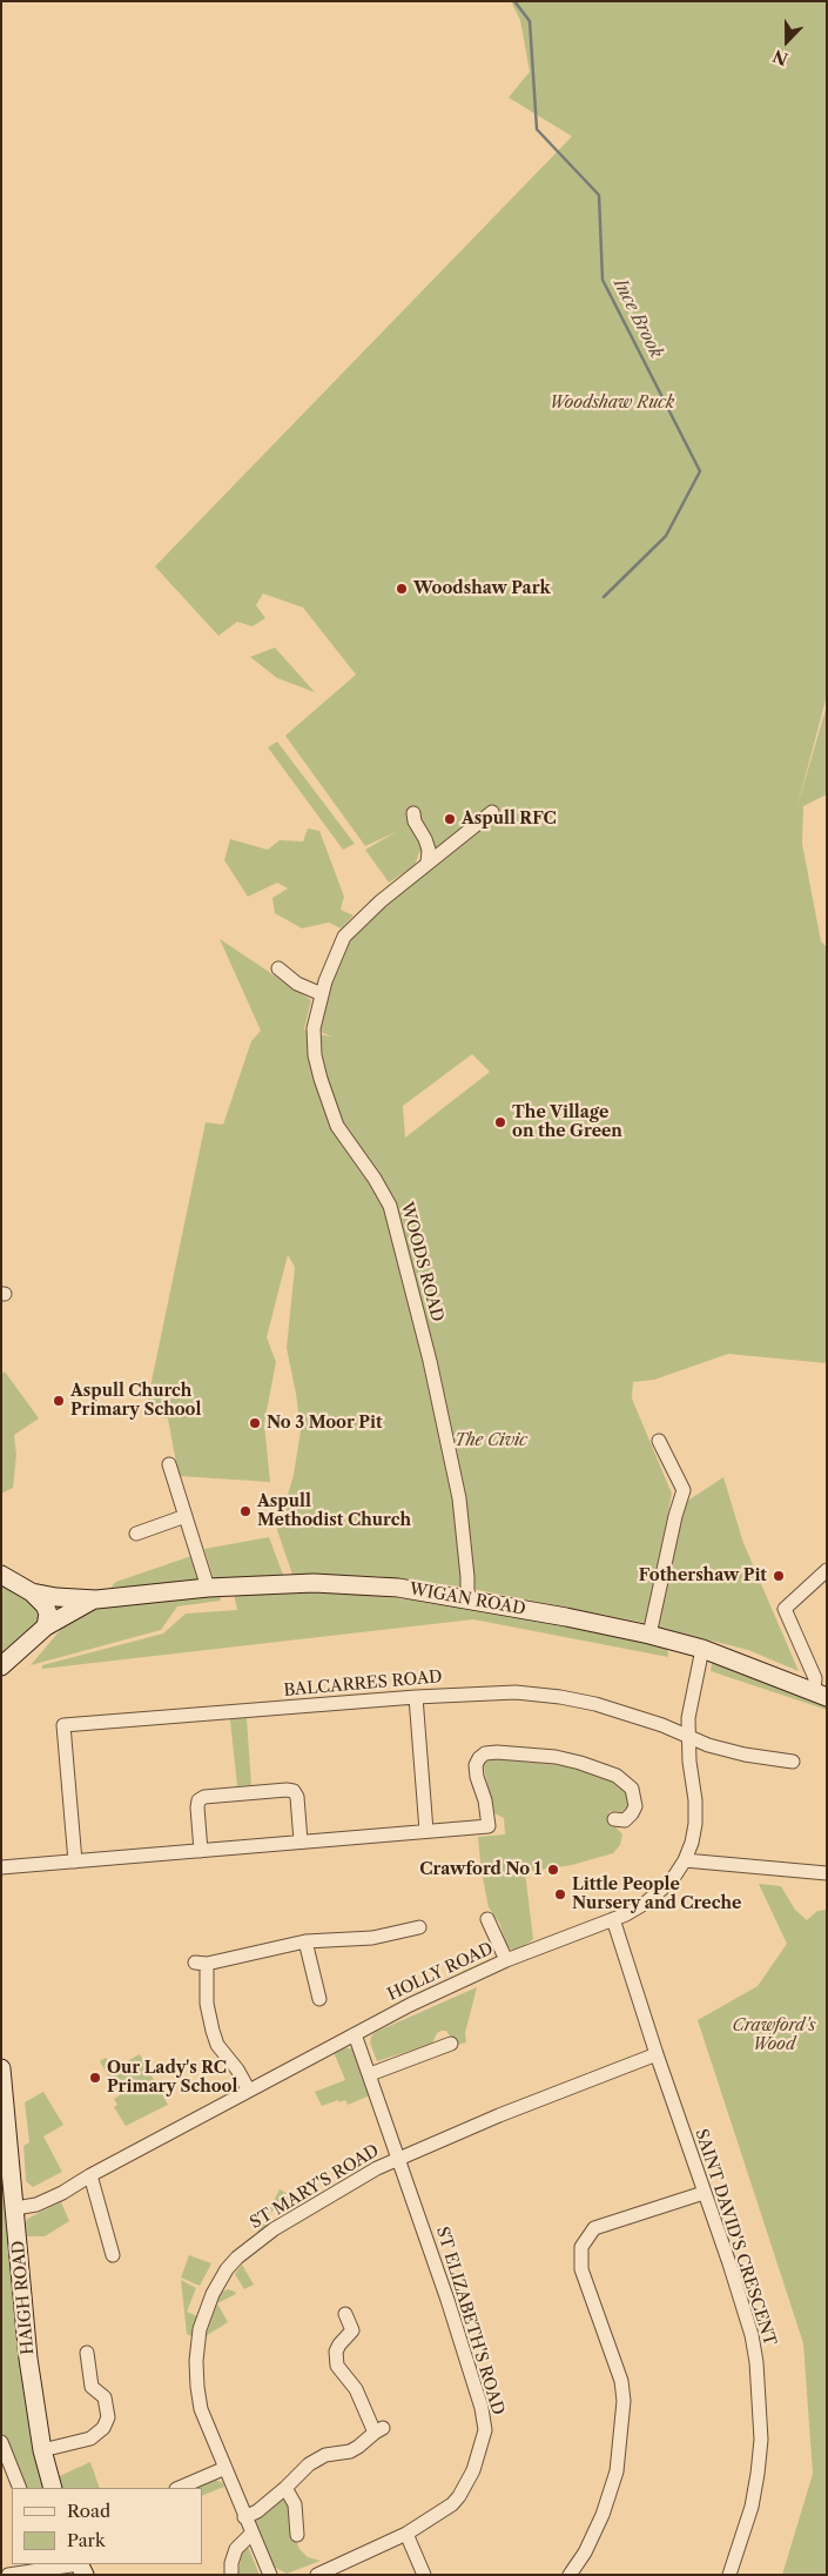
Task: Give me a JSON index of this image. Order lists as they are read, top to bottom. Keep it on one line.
{"streets":{"main road":["WIGAN ROAD","HAIGH ROAD"],"street":["WOODS ROAD","BALCARRES ROAD","HOLLY ROAD","ST MARY'S ROAD","SAINT DAVID'S CRESCENT","ST ELIZABETH'S ROAD"]},"crossings":[["WOODS ROAD","WIGAN ROAD"],["WIGAN ROAD","HOLLY ROAD"],["BALCARRES ROAD","HOLLY ROAD"],["HOLLY ROAD","SAINT DAVID'S CRESCENT"],["HOLLY ROAD","HAIGH ROAD"],["HOLLY ROAD","ST ELIZABETH'S ROAD"],["ST MARY'S ROAD","SAINT DAVID'S CRESCENT"],["ST MARY'S ROAD","ST ELIZABETH'S ROAD"]],"water":["Ince Brook"],"parks":["Woodshaw Ruck","The Civic","Crawford's Wood"],"places":["Woodshaw Park","Aspull RFC","The Village on the Green","Aspull Church Primary School","No 3 Moor Pit","Aspull Methodist Church","Fothershaw Pit","Crawford No 1","Little People Nursery and Creche","Our Lady's RC Primary School"],"legend":["Road","Park"],"north":"bottom"}
